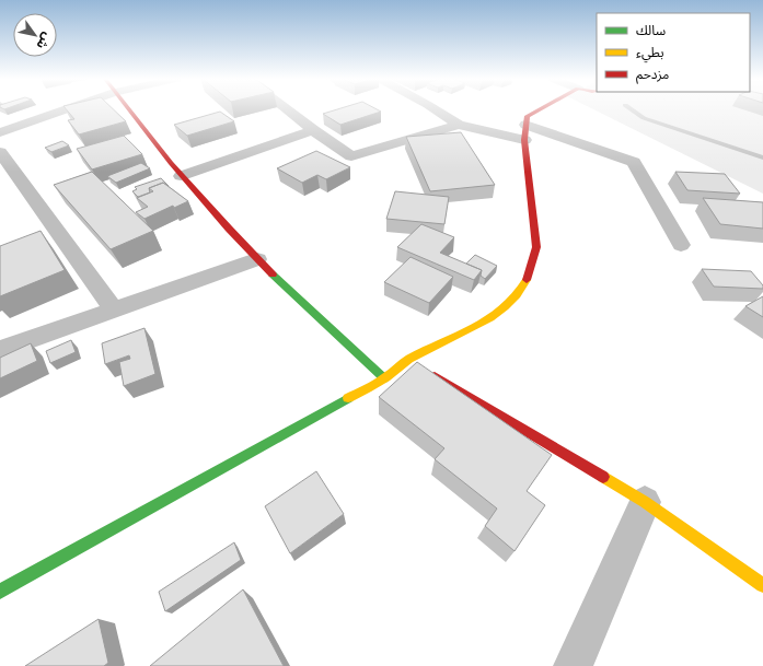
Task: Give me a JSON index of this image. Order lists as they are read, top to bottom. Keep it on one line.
{"legend":["سالك","بطيء","مزدحم"],"north":"bottom right"}
